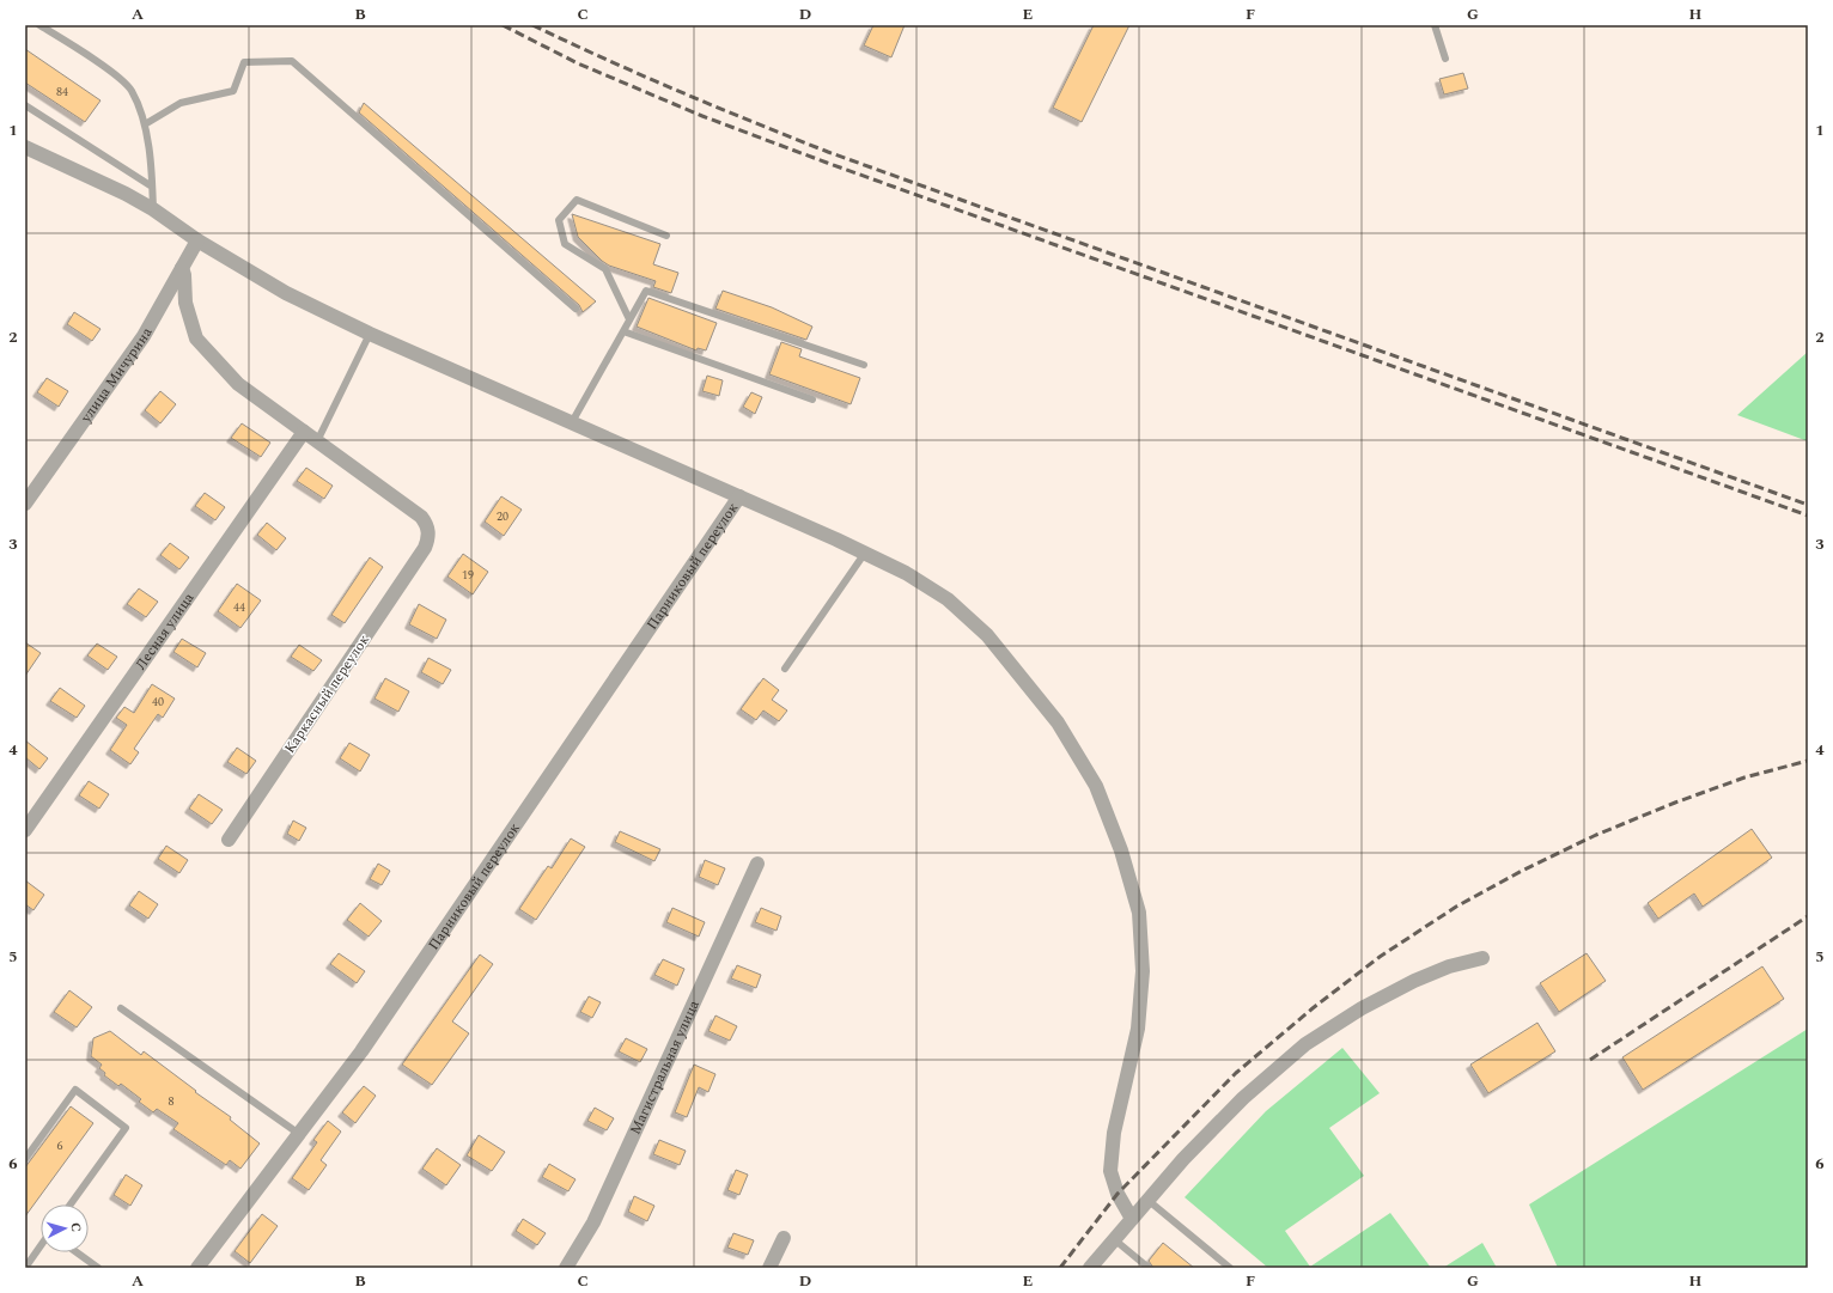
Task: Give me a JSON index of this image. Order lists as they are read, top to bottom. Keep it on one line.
{"streets":{"street":["улица Мичурина","Парниковый переулок","Лесная улица","Каркасный переулок","Магистральная улица"]},"house_numbers":["84","20","19","44","40","8","6"],"north":"right","grid":{"columns":["A","B","C","D","E","F","G","H"],"rows":["1","2","3","4","5","6"]}}
